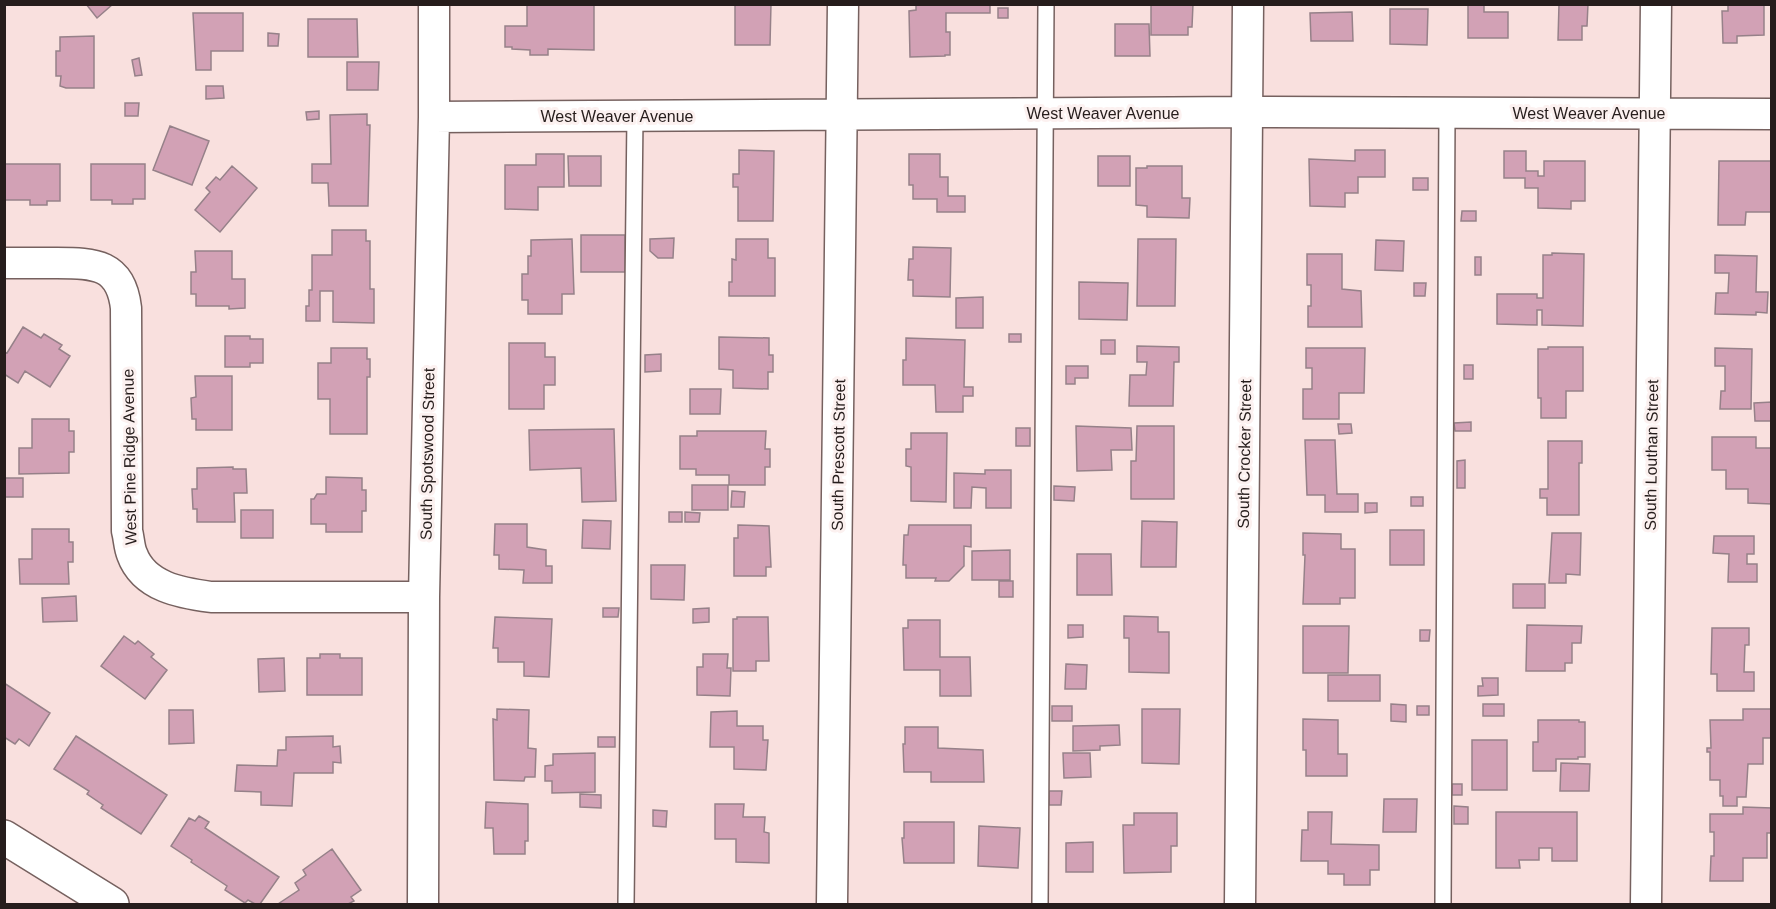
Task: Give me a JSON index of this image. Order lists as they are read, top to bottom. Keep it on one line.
{"streets":{"street":["West Weaver Avenue","South Spotswood Street","South Crocker Street","South Prescott Street","South Louthan Street","West Pine Ridge Avenue"]},"crossings":[["West Weaver Avenue","South Spotswood Street"],["West Weaver Avenue","South Crocker Street"],["West Weaver Avenue","South Prescott Street"],["West Weaver Avenue","South Louthan Street"],["South Spotswood Street","West Pine Ridge Avenue"]]}
